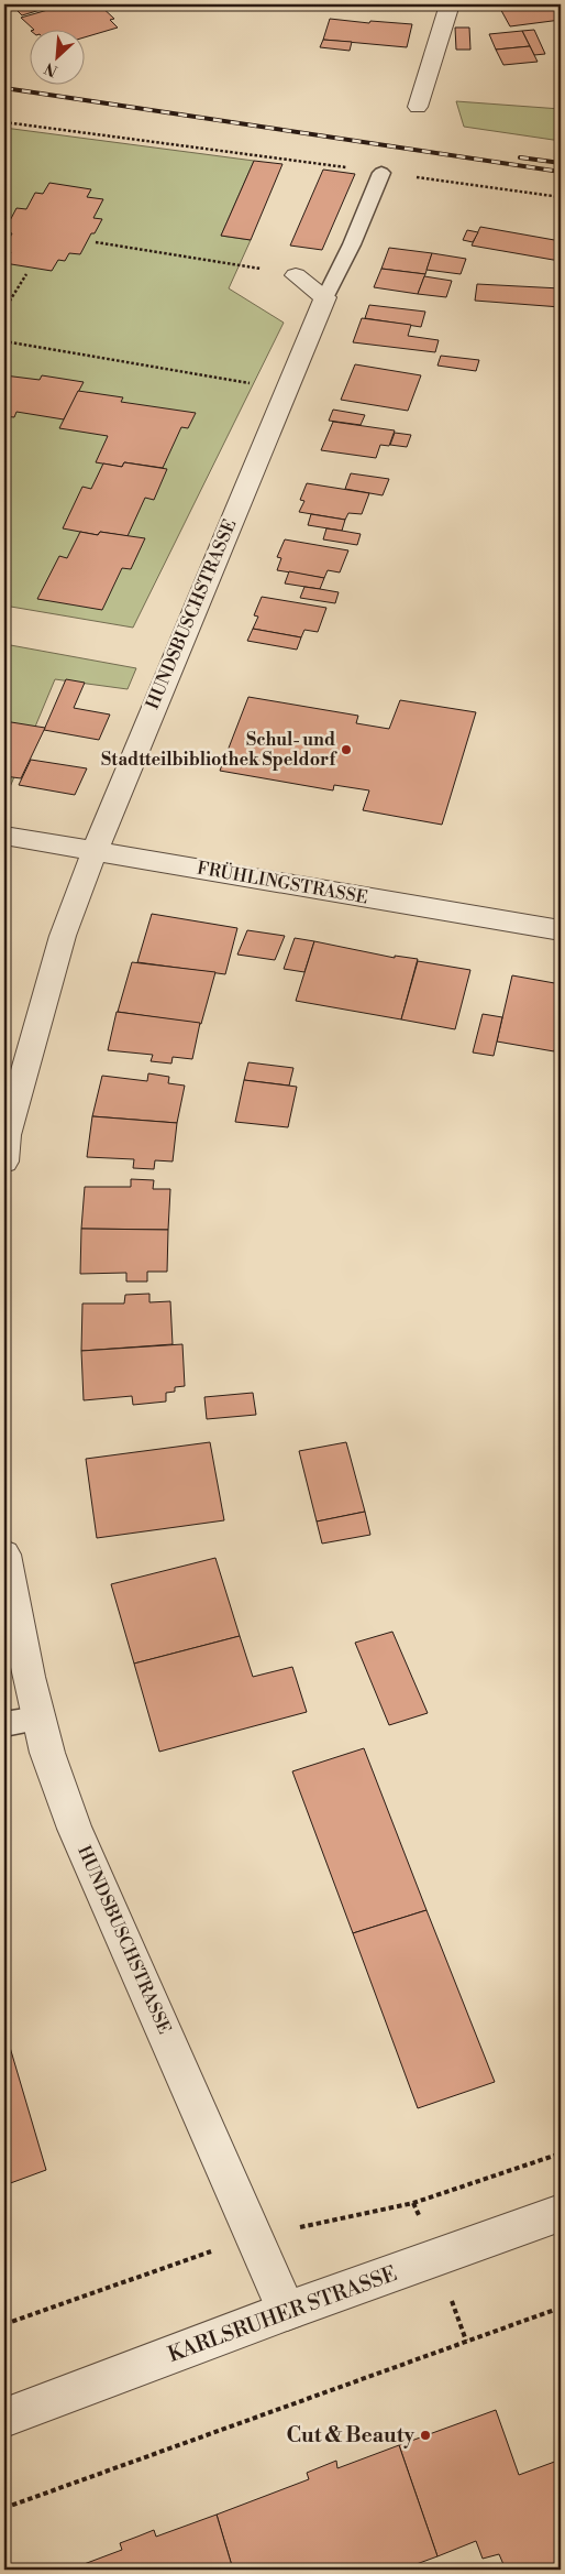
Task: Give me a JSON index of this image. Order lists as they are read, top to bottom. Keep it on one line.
{"streets":{"street":["HUNDSBUSCHSTRASSE","FRÜHLINGSTRASSE","KARLSRUHER STRASSE"]},"crossings":[["HUNDSBUSCHSTRASSE","FRÜHLINGSTRASSE"],["HUNDSBUSCHSTRASSE","KARLSRUHER STRASSE"]],"places":["Schul- und Stadtteilbibliothek Speldorf","Cut & Beauty"],"north":"bottom left"}
